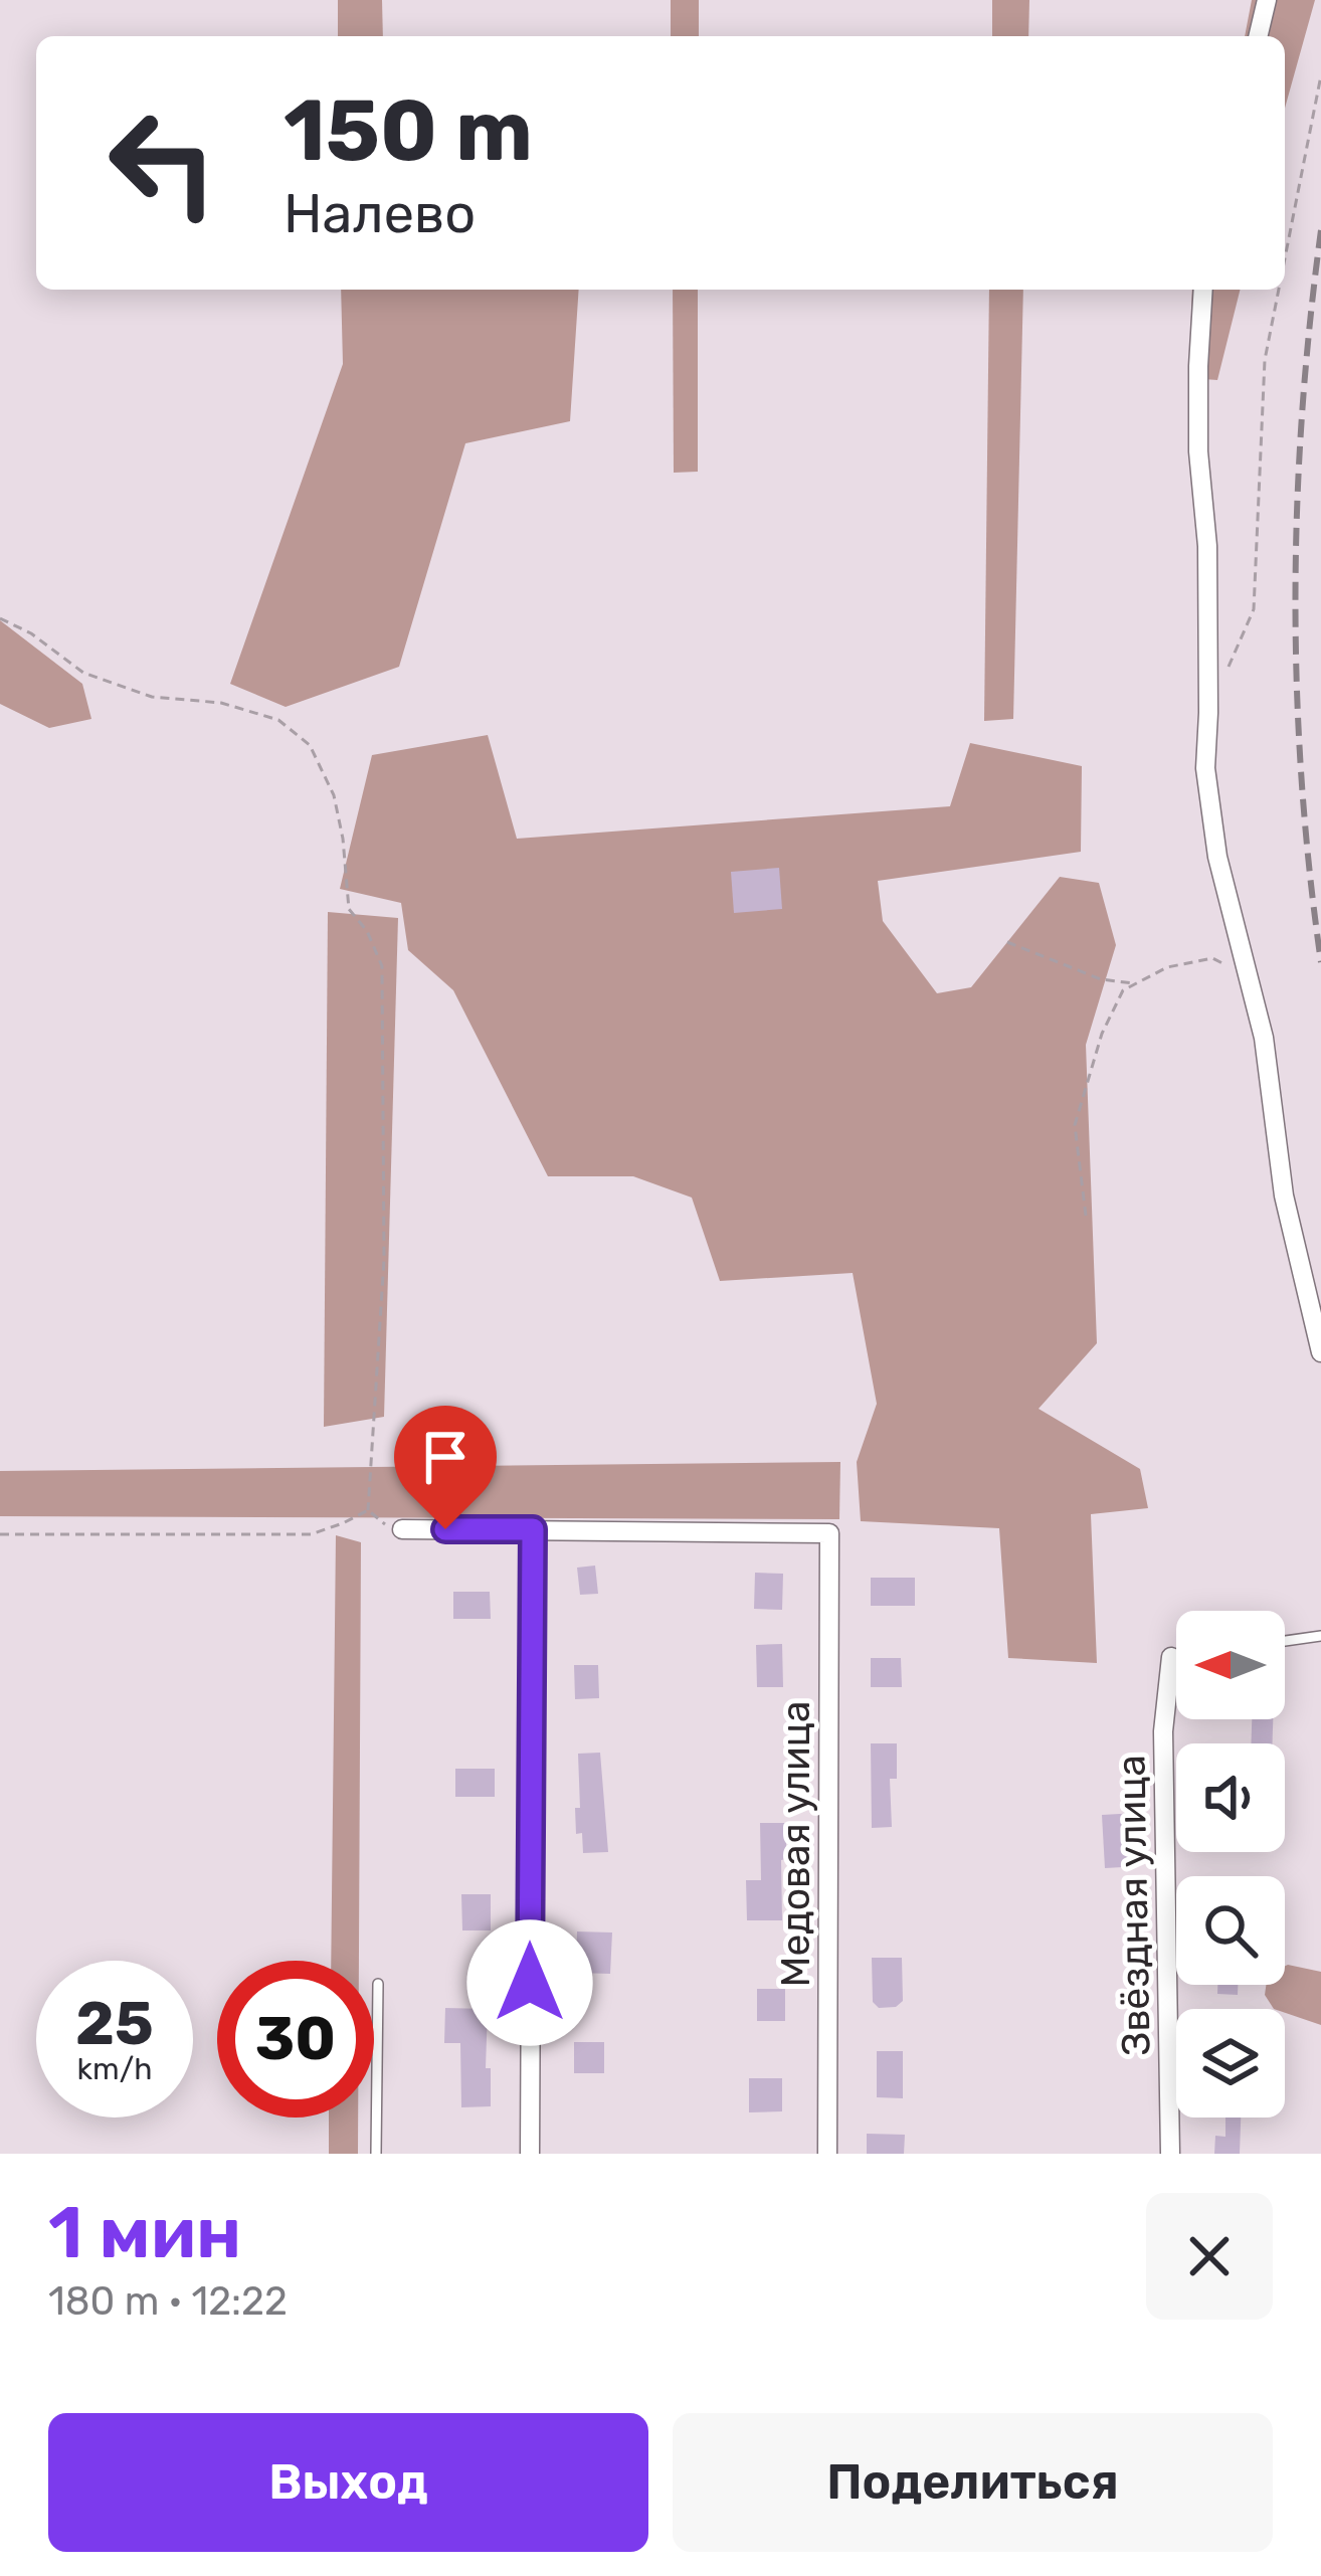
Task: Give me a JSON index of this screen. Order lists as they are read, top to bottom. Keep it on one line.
{"streets":{"street":["Медовая улица","Звёздная улица"]},"north":"left","page":{"turn":["150 m","Налево"],"speed":"25 km/h","limit":"30","heading":["1 мин","180 m · 12:22"],"buttons":["Выход","Поделиться"]}}
